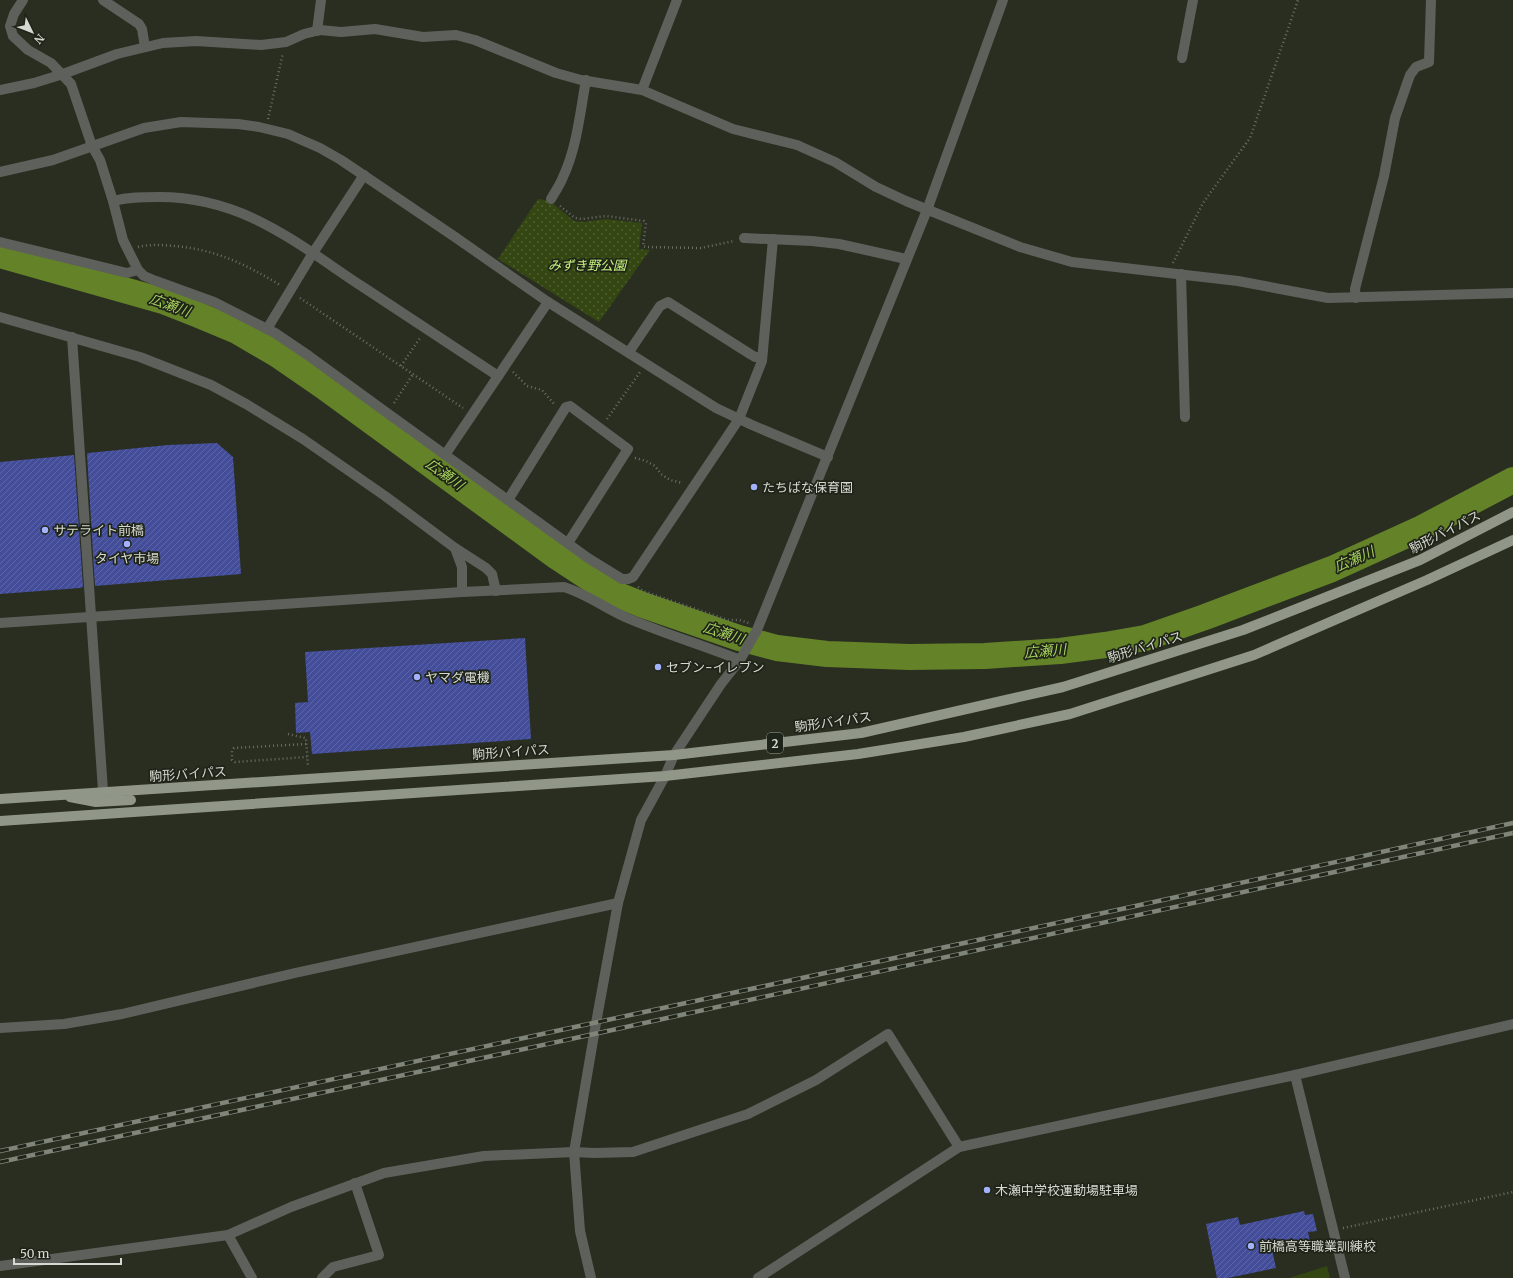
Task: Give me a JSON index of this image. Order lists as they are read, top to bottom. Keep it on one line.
{"streets":{"main road":["駒形バイパス","2"]},"water":["広瀬川"],"parks":["みずき野公園"],"places":["たちばな保育園","サテライト前橋","タイヤ市場","セブン-イレブン","ヤマダ電機","木瀬中学校運動場駐車場","前橋高等職業訓練校"],"scale_bar":"50 m","north":"bottom right"}
